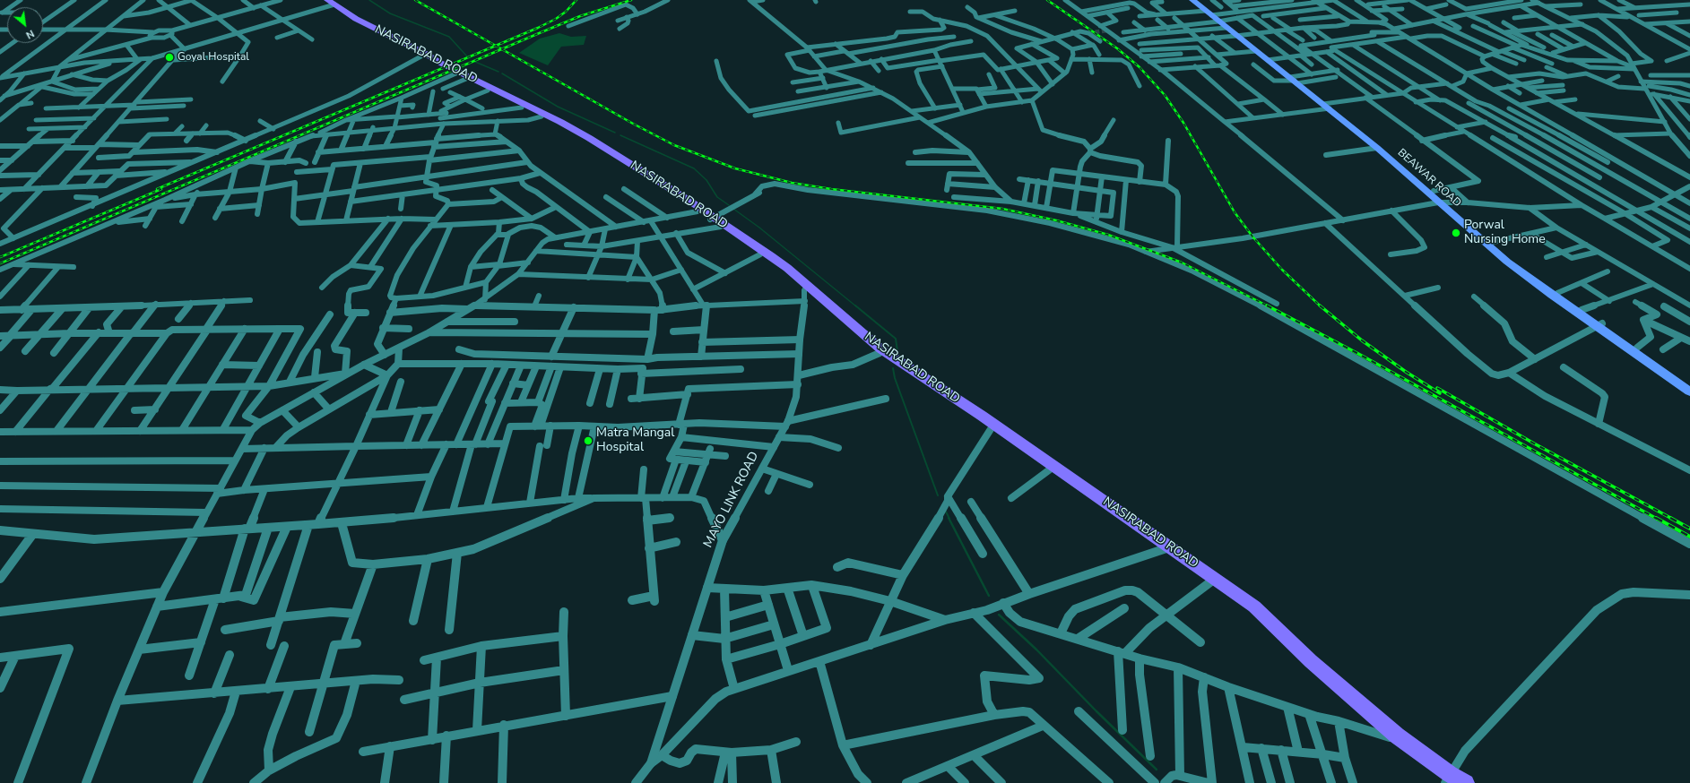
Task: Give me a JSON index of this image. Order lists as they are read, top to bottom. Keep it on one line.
{"streets":{"highway":["NASIRABAD ROAD"],"main road":["BEAWAR ROAD"],"street":["MAYO LINK ROAD"]},"crossings":[["NASIRABAD ROAD","MAYO LINK ROAD"]],"places":["Goyal Hospital","Porwal Nursing Home","Matra Mangal Hospital"],"north":"bottom right"}
